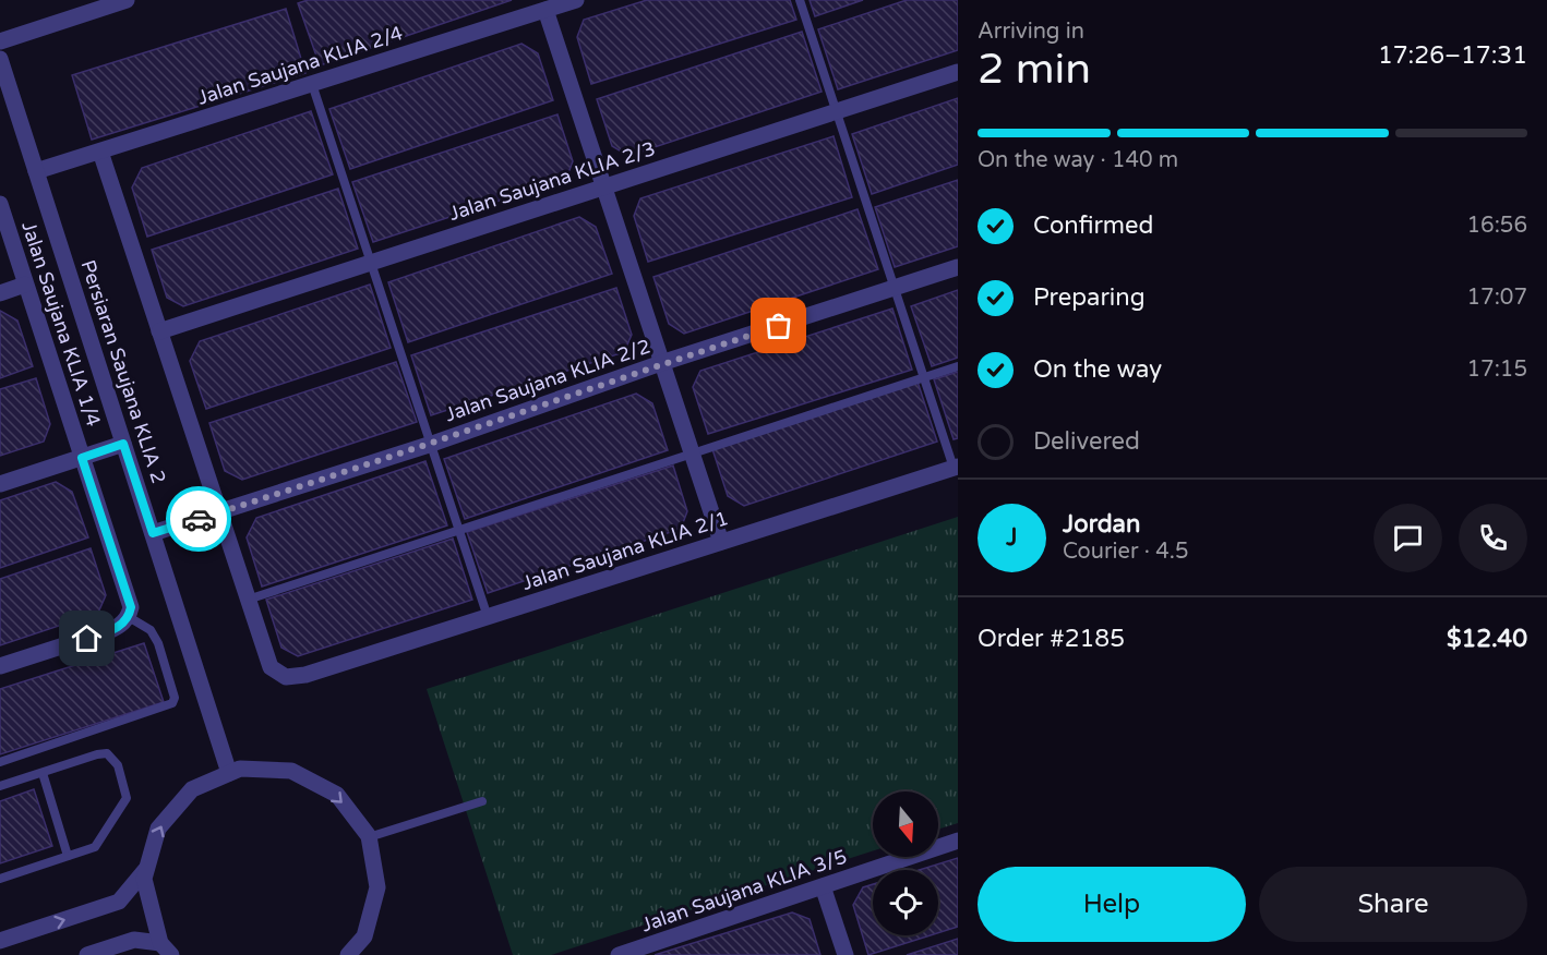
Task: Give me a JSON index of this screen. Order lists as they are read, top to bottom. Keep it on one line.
{"streets":{"street":["Jalan Saujana KLIA 2/4","Jalan Saujana KLIA 2/3","Jalan Saujana KLIA 1/4","Persiaran Saujana KLIA 2","Jalan Saujana KLIA 2/2","Jalan Saujana KLIA 2/1","Jalan Saujana KLIA 3/5"]},"crossings":[["Jalan Saujana KLIA 2/4","Persiaran Saujana KLIA 2"],["Persiaran Saujana KLIA 2","Jalan Saujana KLIA 2/2"]],"north":"bottom","page":{"heading":["2 min","Arriving in","17:26–17:31"],"panel":["Jordan","Courier · 4.5","Order #2185","$12.40"],"bar":"On the way · 140 m","list":[["Confirmed","16:56"],["Preparing","17:07"],["On the way","17:15"],"Delivered"],"round":"J","buttons":["Help","Share"]}}
